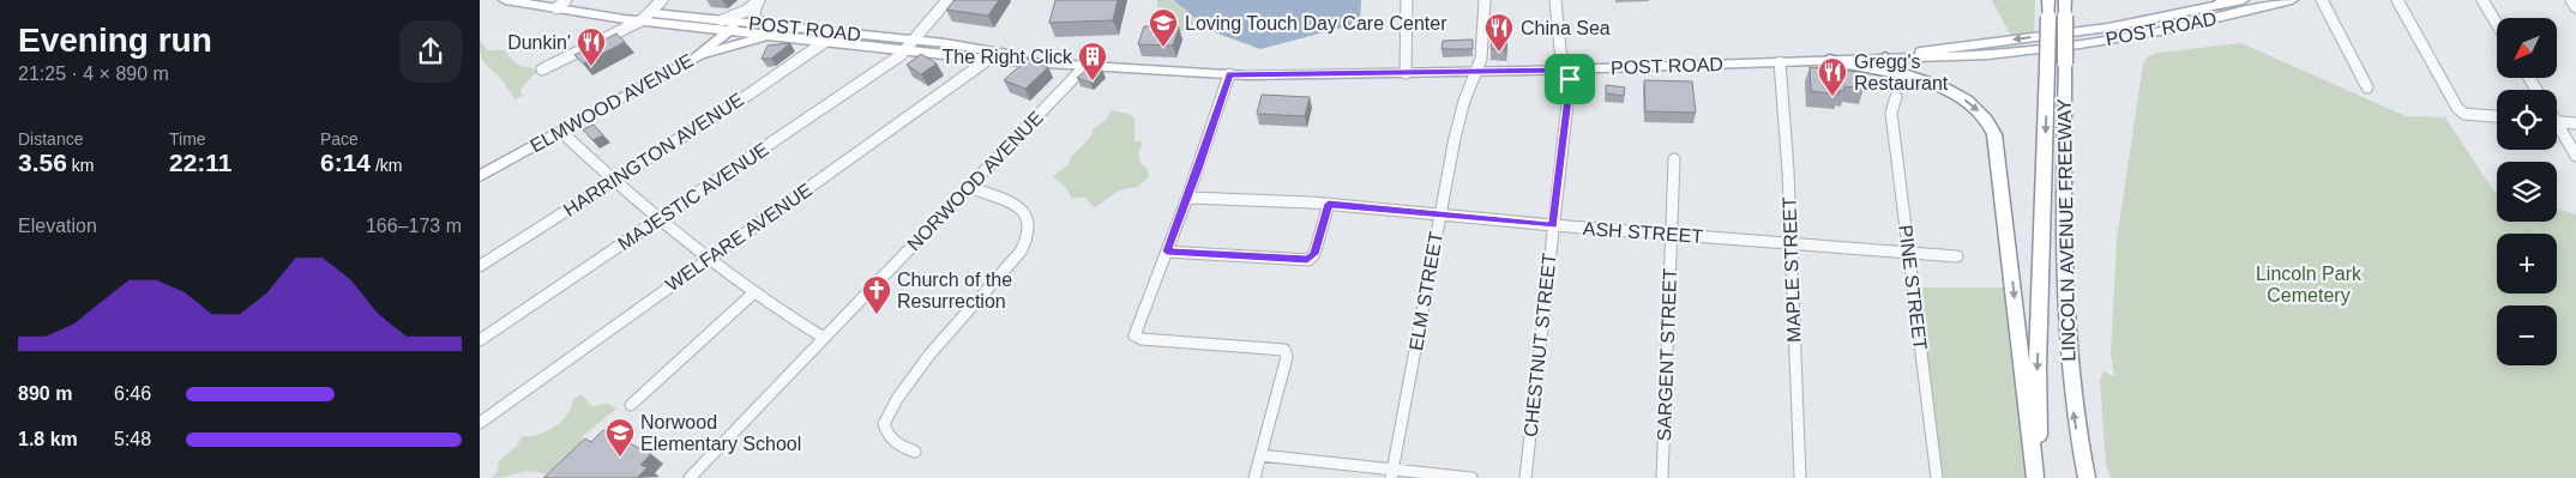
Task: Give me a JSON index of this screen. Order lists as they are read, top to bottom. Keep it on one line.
{"streets":{"highway":["LINCOLN AVENUE FREEWAY"],"main road":["POST ROAD","ELMWOOD AVENUE"],"street":["HARRINGTON AVENUE","NORWOOD AVENUE","MAJESTIC AVENUE","ASH STREET","WELFARE AVENUE","MAPLE STREET","PINE STREET","ELM STREET","CHESTNUT STREET","SARGENT STREET"]},"crossings":[["POST ROAD","ELMWOOD AVENUE"],["POST ROAD","HARRINGTON AVENUE"],["POST ROAD","NORWOOD AVENUE"],["POST ROAD","MAJESTIC AVENUE"],["POST ROAD","WELFARE AVENUE"],["POST ROAD","MAPLE STREET"],["POST ROAD","ELM STREET"],["POST ROAD","CHESTNUT STREET"],["ASH STREET","MAPLE STREET"],["ASH STREET","PINE STREET"],["ASH STREET","ELM STREET"],["ASH STREET","CHESTNUT STREET"],["ASH STREET","SARGENT STREET"]],"parks":["Lincoln Park Cemetery"],"places":{"school or university":["Loving Touch Day Care Center","Norwood Elementary School"],"restaurant":["China Sea","Dunkin'","Gregg's Restaurant"],"building":["The Right Click"],"church":["Church of the Resurrection"]},"north":"bottom left","page":{"heading":["Evening run","21:25 · 4 × 890 m"],"map_buttons":["+","−"],"stats":[["Distance","3.56 km"],["Time","22:11"],["Pace","6:14 /km"]],"chart":["Elevation","166–173 m"],"list":[{"name":"890 m","note":"6:46"},{"name":"1.8 km","note":"5:48"}]}}
